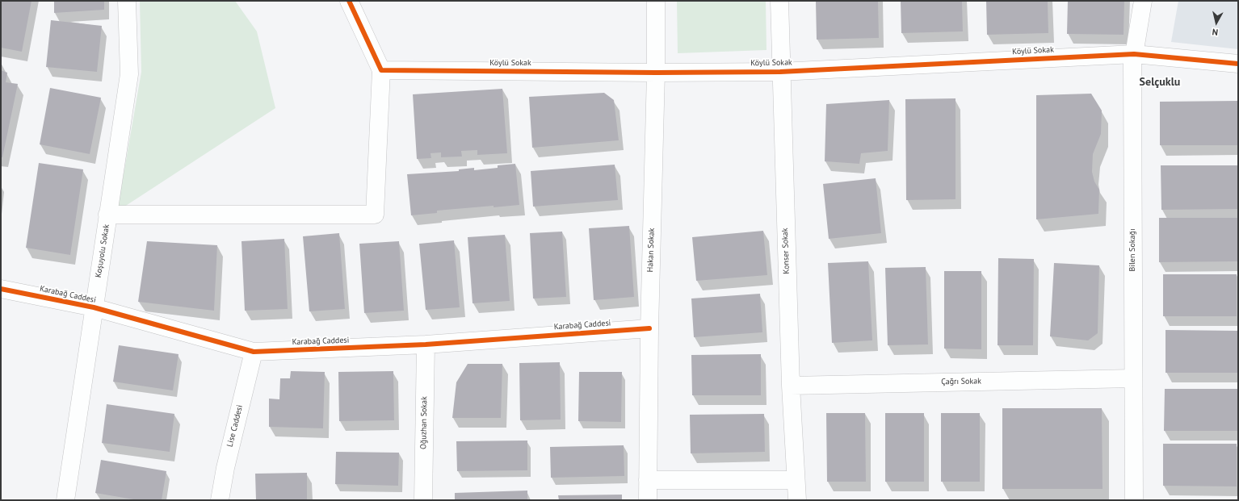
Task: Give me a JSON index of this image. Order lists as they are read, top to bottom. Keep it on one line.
{"streets":{"street":["Köylü Sokak","Hakan Sokak","Bilen Sokağı","Koşuyolu Sokak","Konser Sokak","Karabağ Caddesi","Çağrı Sokak","Oğuzhan Sokak","Lise Caddesi"]},"crossings":[["Köylü Sokak","Hakan Sokak"],["Köylü Sokak","Bilen Sokağı"],["Köylü Sokak","Konser Sokak"],["Hakan Sokak","Karabağ Caddesi"],["Bilen Sokağı","Çağrı Sokak"],["Koşuyolu Sokak","Karabağ Caddesi"],["Konser Sokak","Çağrı Sokak"],["Karabağ Caddesi","Oğuzhan Sokak"],["Karabağ Caddesi","Lise Caddesi"]],"districts":["Selçuklu"],"north":"bottom"}
